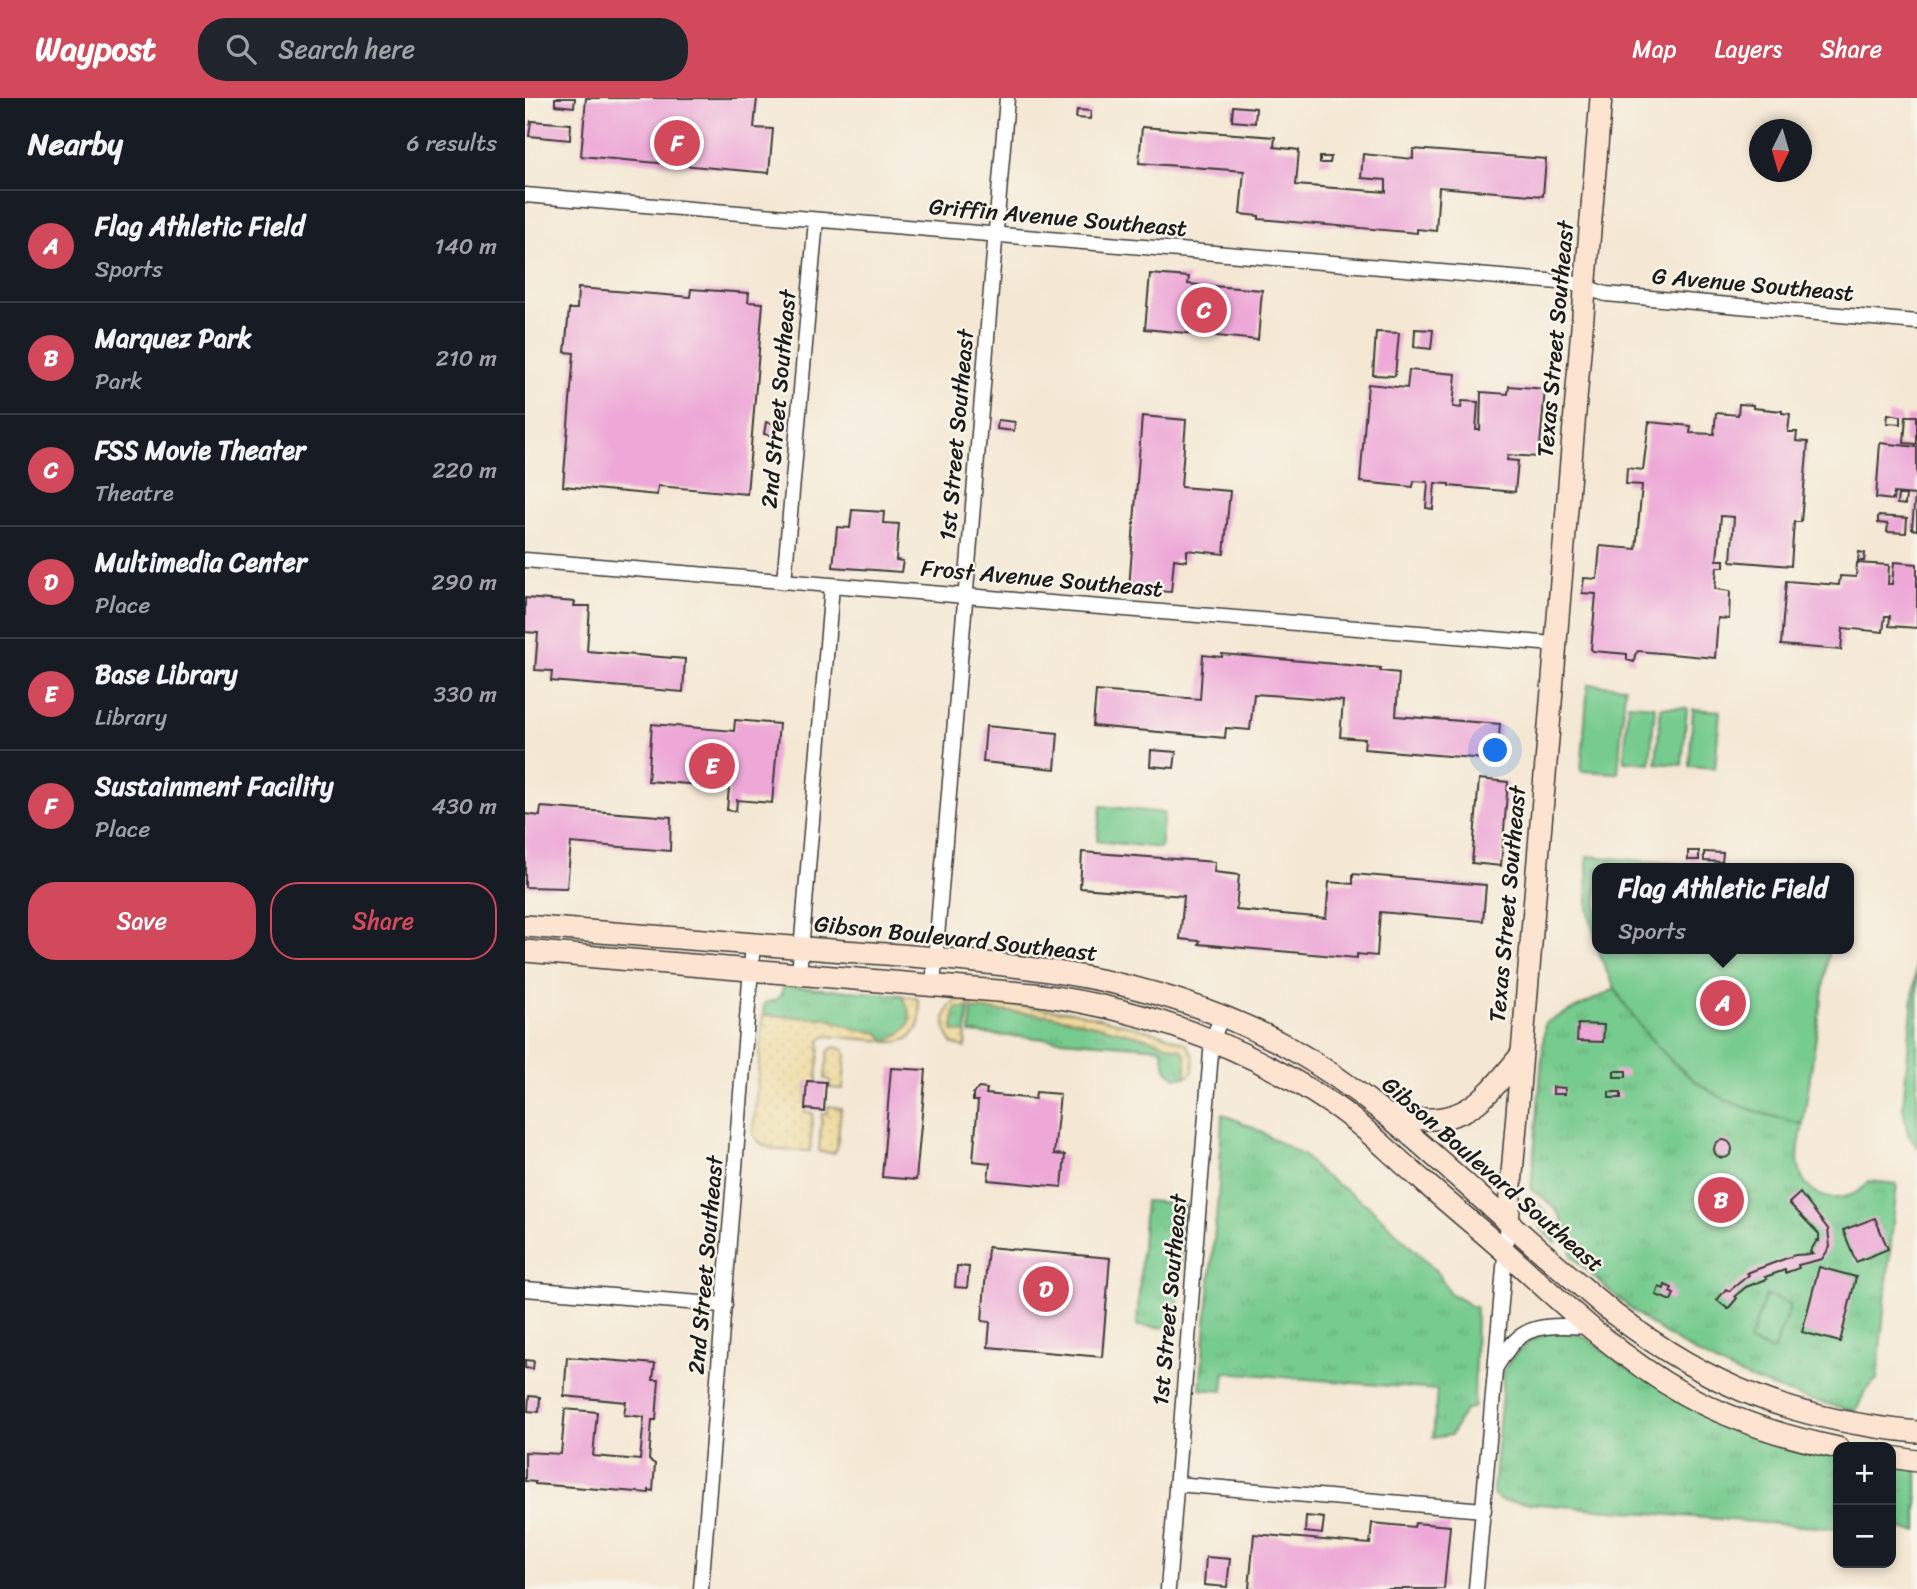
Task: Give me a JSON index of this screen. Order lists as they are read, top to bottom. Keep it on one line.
{"streets":{"main road":["Texas Street Southeast","Gibson Boulevard Southeast"],"street":["Griffin Avenue Southeast","G Avenue Southeast","2nd Street Southeast","1st Street Southeast","Frost Avenue Southeast"]},"crossings":[["Griffin Avenue Southeast","G Avenue Southeast"],["Griffin Avenue Southeast","Texas Street Southeast"],["Griffin Avenue Southeast","2nd Street Southeast"],["Griffin Avenue Southeast","1st Street Southeast"],["G Avenue Southeast","Texas Street Southeast"],["Texas Street Southeast","Frost Avenue Southeast"],["Texas Street Southeast","Gibson Boulevard Southeast"],["2nd Street Southeast","Frost Avenue Southeast"],["2nd Street Southeast","Gibson Boulevard Southeast"],["1st Street Southeast","Frost Avenue Southeast"],["1st Street Southeast","Gibson Boulevard Southeast"]],"north":"bottom","page":{"header":"Waypost","search":"Search here","nav":["Map","Layers","Share"],"heading":["Nearby","6 results"],"pins":["F","C","E","A","B","D"],"list":[{"mark":"A","name":"Flag Athletic Field","note":"Sports","value":"140 m"},{"mark":"B","name":"Marquez Park","note":"Park","value":"210 m"},{"mark":"C","name":"FSS Movie Theater","note":"Theatre","value":"220 m"},{"mark":"D","name":"Multimedia Center","note":"Place","value":"290 m"},{"mark":"E","name":"Base Library","note":"Library","value":"330 m"},{"mark":"F","name":"Sustainment Facility","note":"Place","value":"430 m"}],"buttons":["Save","Share"],"popup":["Flag Athletic Field","Sports"],"map_buttons":["+","−"]}}
